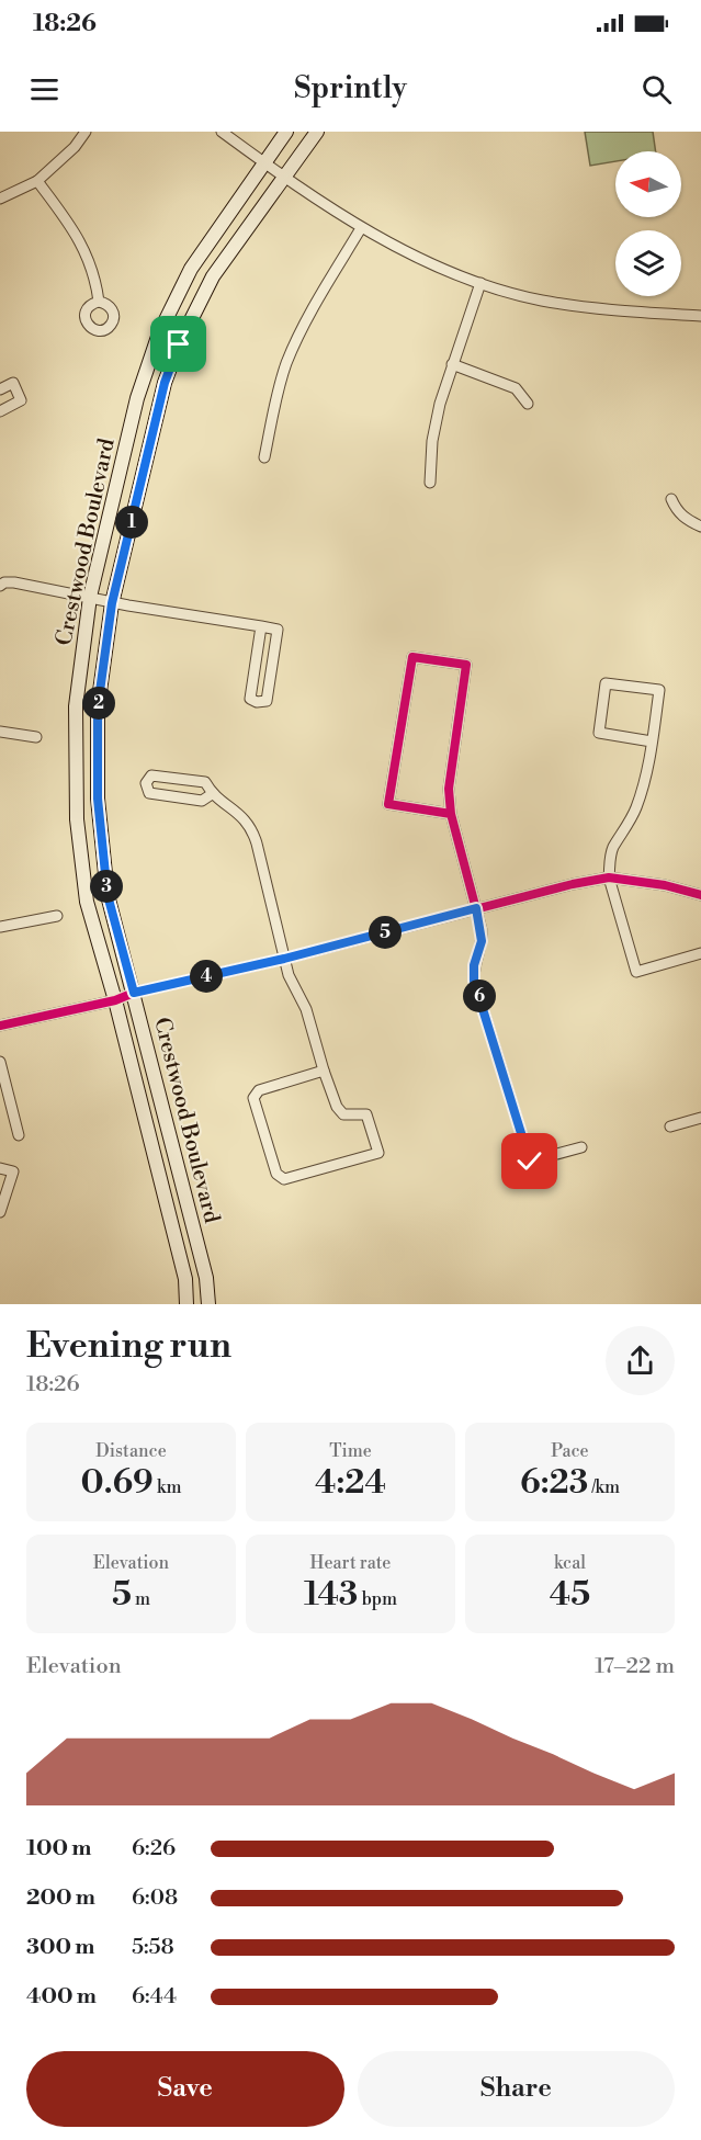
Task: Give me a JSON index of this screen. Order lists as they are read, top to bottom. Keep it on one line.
{"streets":{"main road":["Crestwood Boulevard"]},"north":"left","page":{"status":"18:26","header":"Sprintly","pins":["1","2","3","5","4","6"],"heading":["Evening run","18:26"],"stats":[["Distance","0.69 km"],["Time","4:24"],["Pace","6:23 /km"],["Elevation","5 m"],["Heart rate","143 bpm"],["kcal","45"]],"chart":["Elevation","17–22 m"],"list":[{"name":"100 m","note":"6:26"},{"name":"200 m","note":"6:08"},{"name":"300 m","note":"5:58"},{"name":"400 m","note":"6:44"}],"buttons":["Save","Share"]}}
